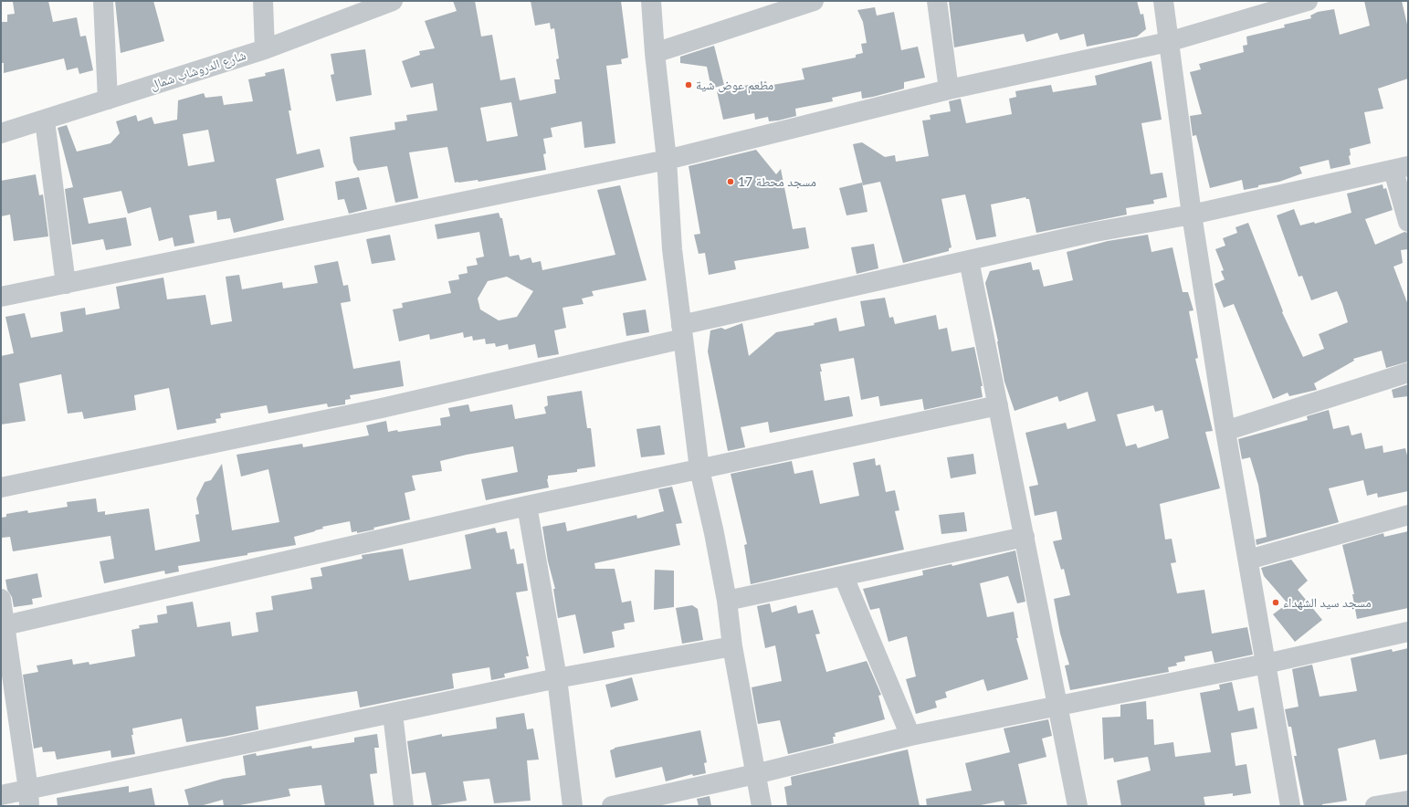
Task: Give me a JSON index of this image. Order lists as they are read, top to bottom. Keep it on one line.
{"streets":{"street":["شارع الدروشاب شمال"]},"places":["مطعم عوض شية","مسجد محطة 17","مسجد سيد الشهداء"]}
